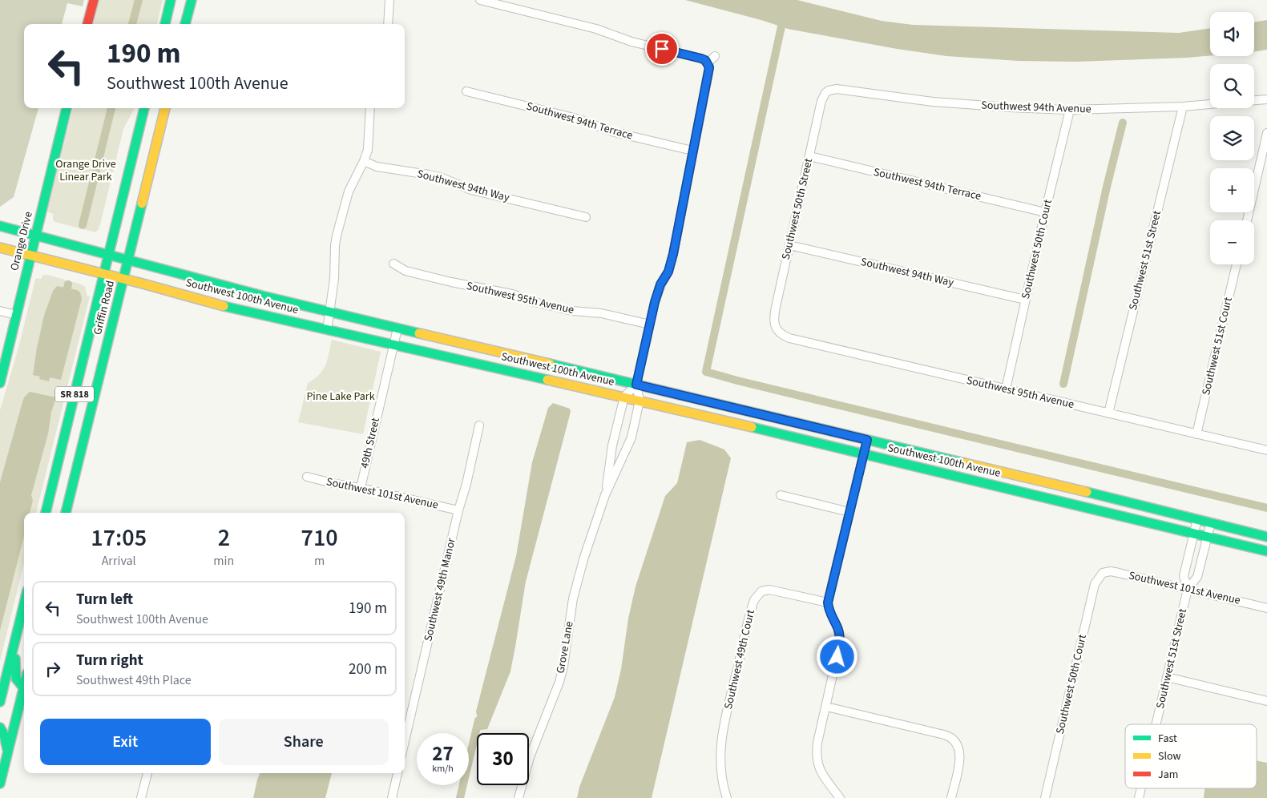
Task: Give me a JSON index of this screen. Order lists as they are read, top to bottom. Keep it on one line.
{"streets":{"main road":["Orange Drive","Southwest 100th Avenue","Griffin Road","SR 818"],"street":["Southwest 94th Avenue","Southwest 94th Terrace","Southwest 94th Way","Southwest 50th Street","Southwest 50th Court","Southwest 51st Street","Southwest 95th Avenue","Southwest 51st Court","49th Street","Southwest 101st Avenue","Southwest 49th Manor","Grove Lane","Southwest 49th Court"]},"crossings":[["Southwest 94th Avenue","Southwest 50th Street"],["Southwest 94th Avenue","Southwest 50th Court"],["Southwest 94th Avenue","Southwest 51st Street"],["Southwest 94th Terrace","Southwest 50th Street"],["Southwest 94th Terrace","Southwest 50th Court"],["Southwest 94th Way","Southwest 50th Street"],["Southwest 94th Way","Southwest 50th Court"],["Southwest 50th Street","Southwest 95th Avenue"],["Orange Drive","Southwest 100th Avenue"],["Southwest 50th Court","Southwest 95th Avenue"],["Southwest 50th Court","Southwest 101st Avenue"],["Southwest 51st Street","Southwest 100th Avenue"],["Southwest 51st Street","Southwest 95th Avenue"],["Southwest 51st Street","Southwest 101st Avenue"],["Southwest 100th Avenue","Griffin Road"],["Southwest 100th Avenue","49th Street"],["Southwest 100th Avenue","Grove Lane"],["Southwest 95th Avenue","Southwest 51st Court"],["49th Street","Southwest 101st Avenue"],["Southwest 101st Avenue","Southwest 49th Manor"]],"parks":["Orange Drive Linear Park","Pine Lake Park"],"legend":["Fast","Slow","Jam"],"page":{"map_buttons":["+","−"],"turn":["190 m","Southwest 100th Avenue"],"eta":["17:05","Arrival","2","min","710","m"],"list":[{"name":"Turn left","note":"Southwest 100th Avenue","value":"190 m"},{"name":"Turn right","note":"Southwest 49th Place","value":"200 m"}],"buttons":["Exit","Share"],"speed":"27 km/h","limit":"30"}}
